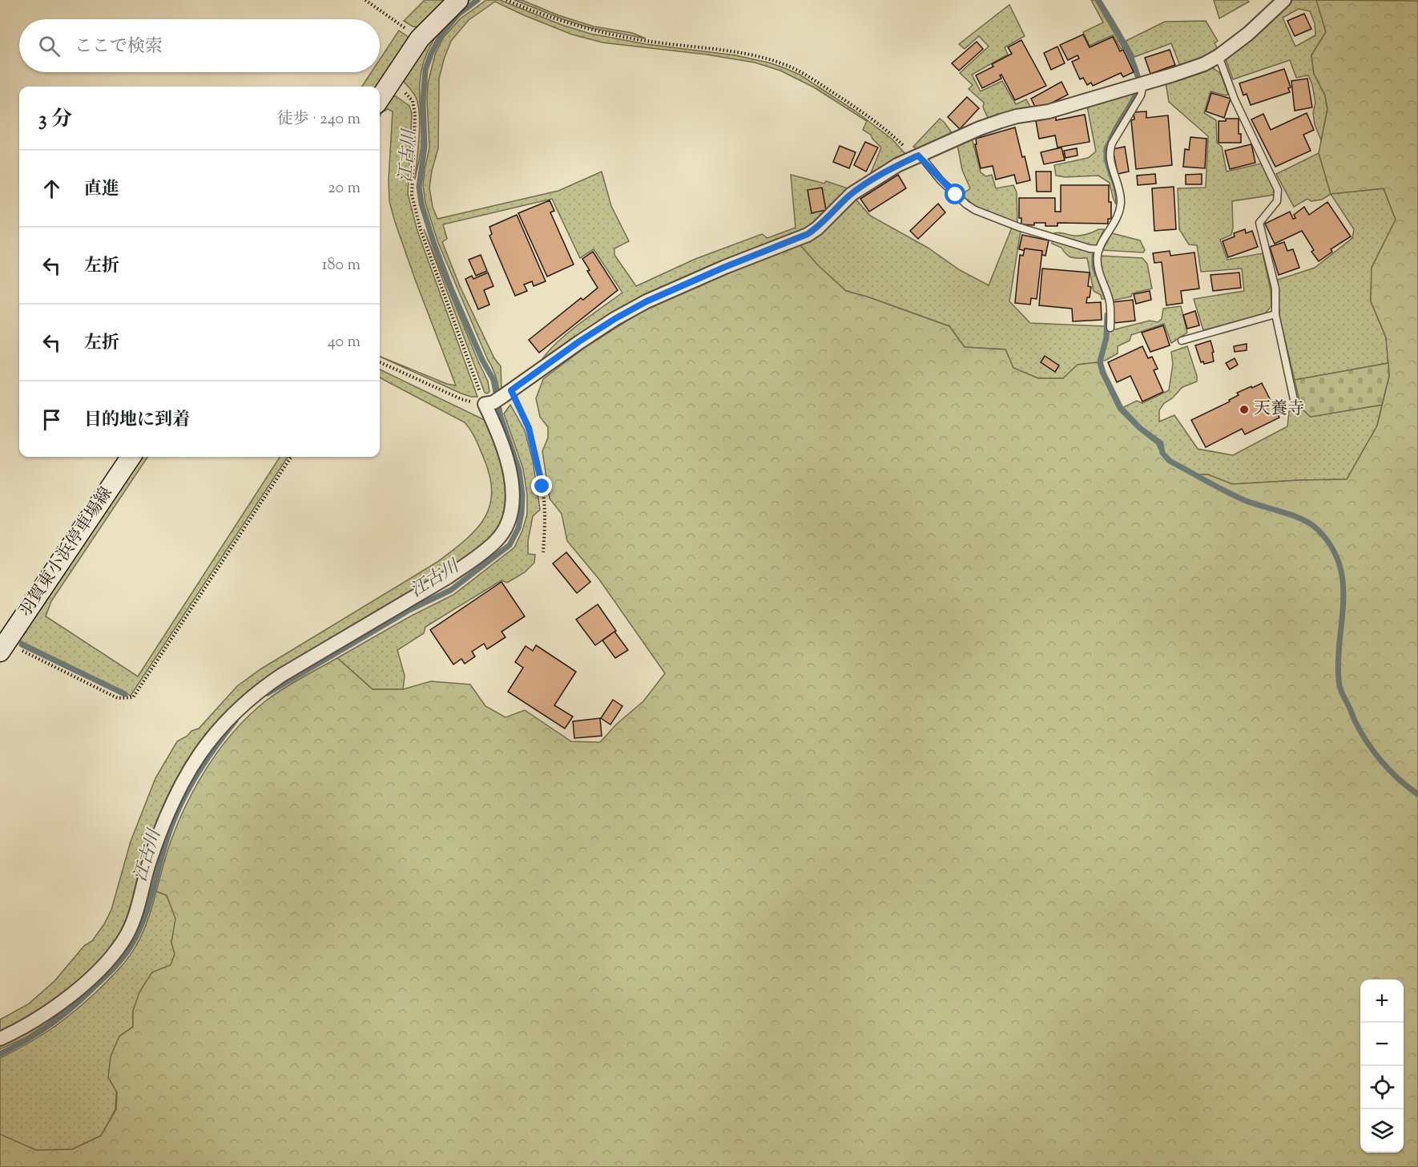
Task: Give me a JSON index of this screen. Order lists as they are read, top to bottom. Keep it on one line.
{"streets":{"main road":["羽賀東小浜停車場線"]},"water":["江古川"],"places":["天養寺"],"page":{"search":"ここで検索","heading":["3 分","徒歩 · 240 m"],"list":[["直進","20 m"],["左折","180 m"],["左折","40 m"],"目的地に到着"],"map_buttons":["+","−"]}}
